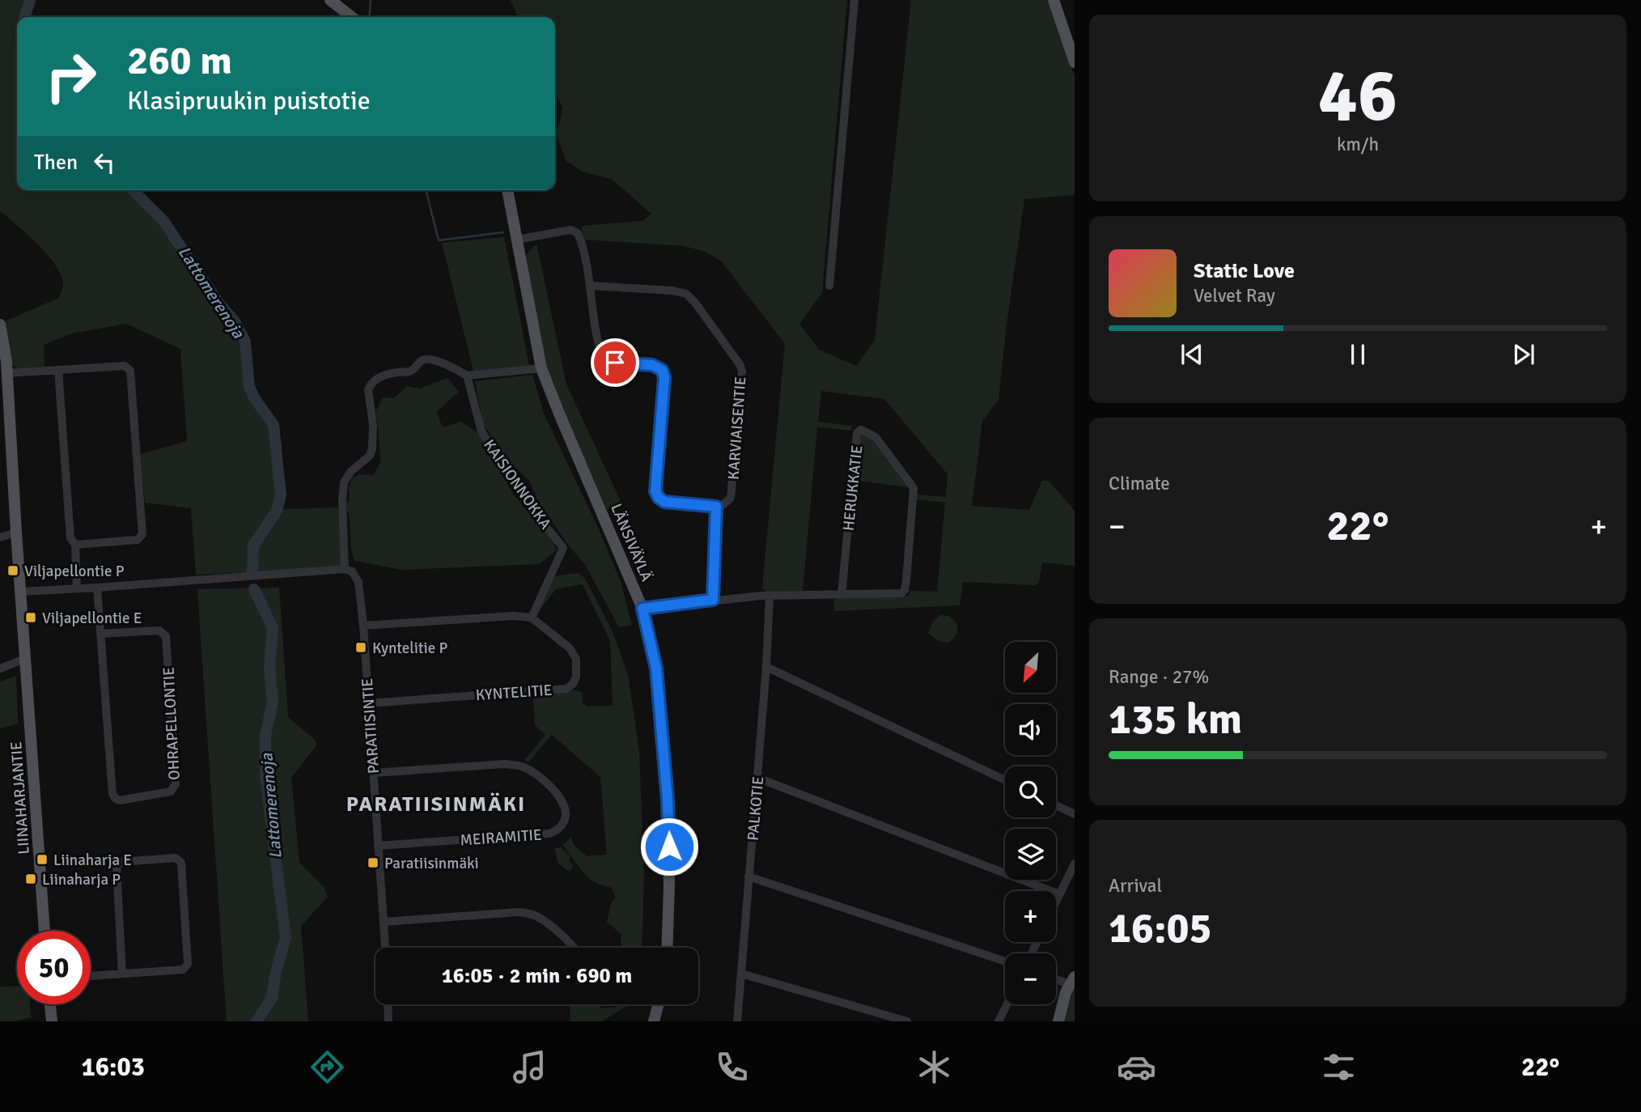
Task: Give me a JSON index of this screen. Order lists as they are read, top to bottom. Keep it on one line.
{"streets":{"main road":["LÄNSIVÄYLÄ","LIINAHARJANTIE"],"street":["KARVIAISENTIE","KAISIONNOKKA","HERUKKATIE","KYNTELITIE","OHRAPELLONTIE","PARATIISINTIE","PALKOTIE","MEIRAMITIE"]},"crossings":[["KAISIONNOKKA","KYNTELITIE"],["KYNTELITIE","PARATIISINTIE"],["PARATIISINTIE","MEIRAMITIE"]],"districts":["PARATIISINMÄKI"],"water":["Lattomerenoja"],"places":{"transit":["Viljapellontie P","Viljapellontie E","Kyntelitie P","Liinaharja E","Paratiisinmäki","Liinaharja P"]},"north":"bottom left","page":{"tile":[["46","km/h"],"Climate",["Range · 27%","135 km"],["Arrival","16:05"]],"turn":["260 m","Klasipruukin puistotie"],"then":"Then","song":["Static Love","Velvet Ray"],"heat":["−","22°","+"],"map_buttons":["+","−"],"limit":"50","trip":"16:05 · 2 min · 690 m","tabs":["16:03","22°"]}}
